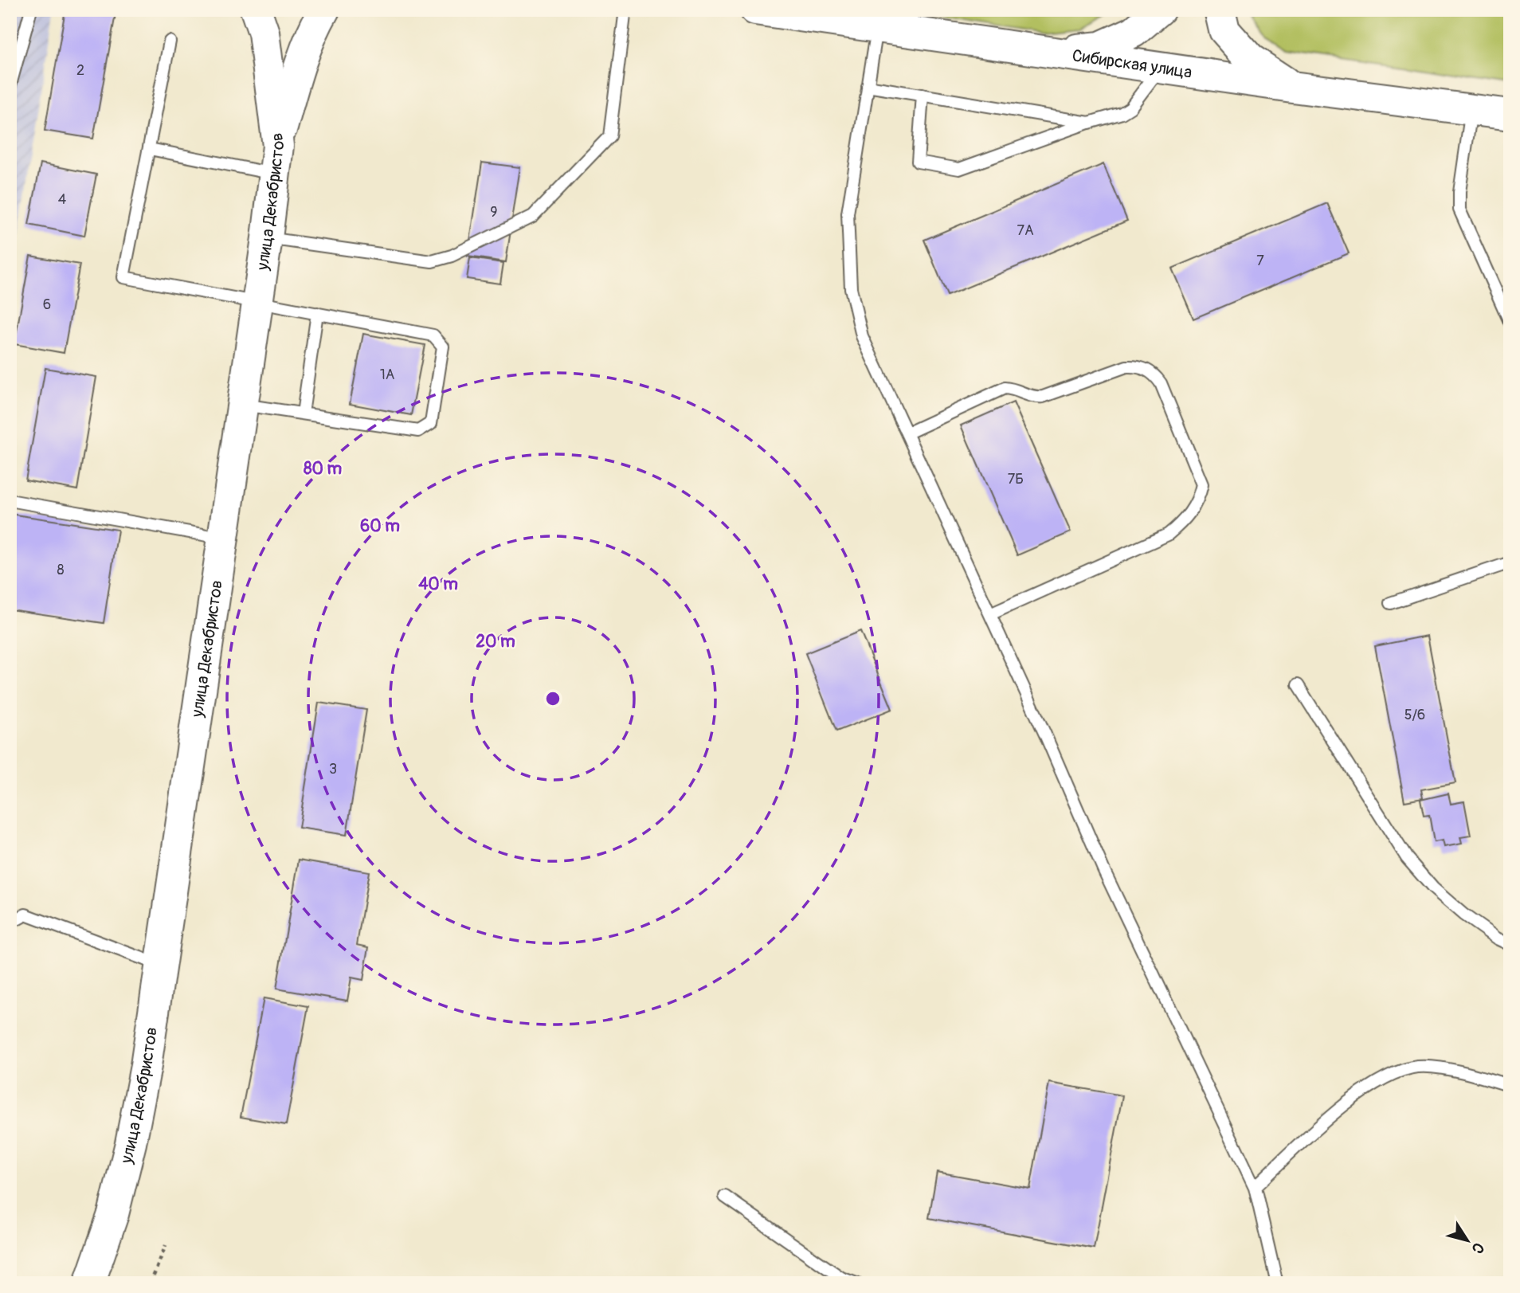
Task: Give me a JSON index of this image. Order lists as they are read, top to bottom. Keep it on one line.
{"streets":{"main road":["Сибирская улица","улица Декабристов"]},"house_numbers":["2","4","9","7А","7","6","1А","7Б","8","5/6","3"],"north":"bottom right","rings":["80 m","60 m","40 m","20 m"]}
